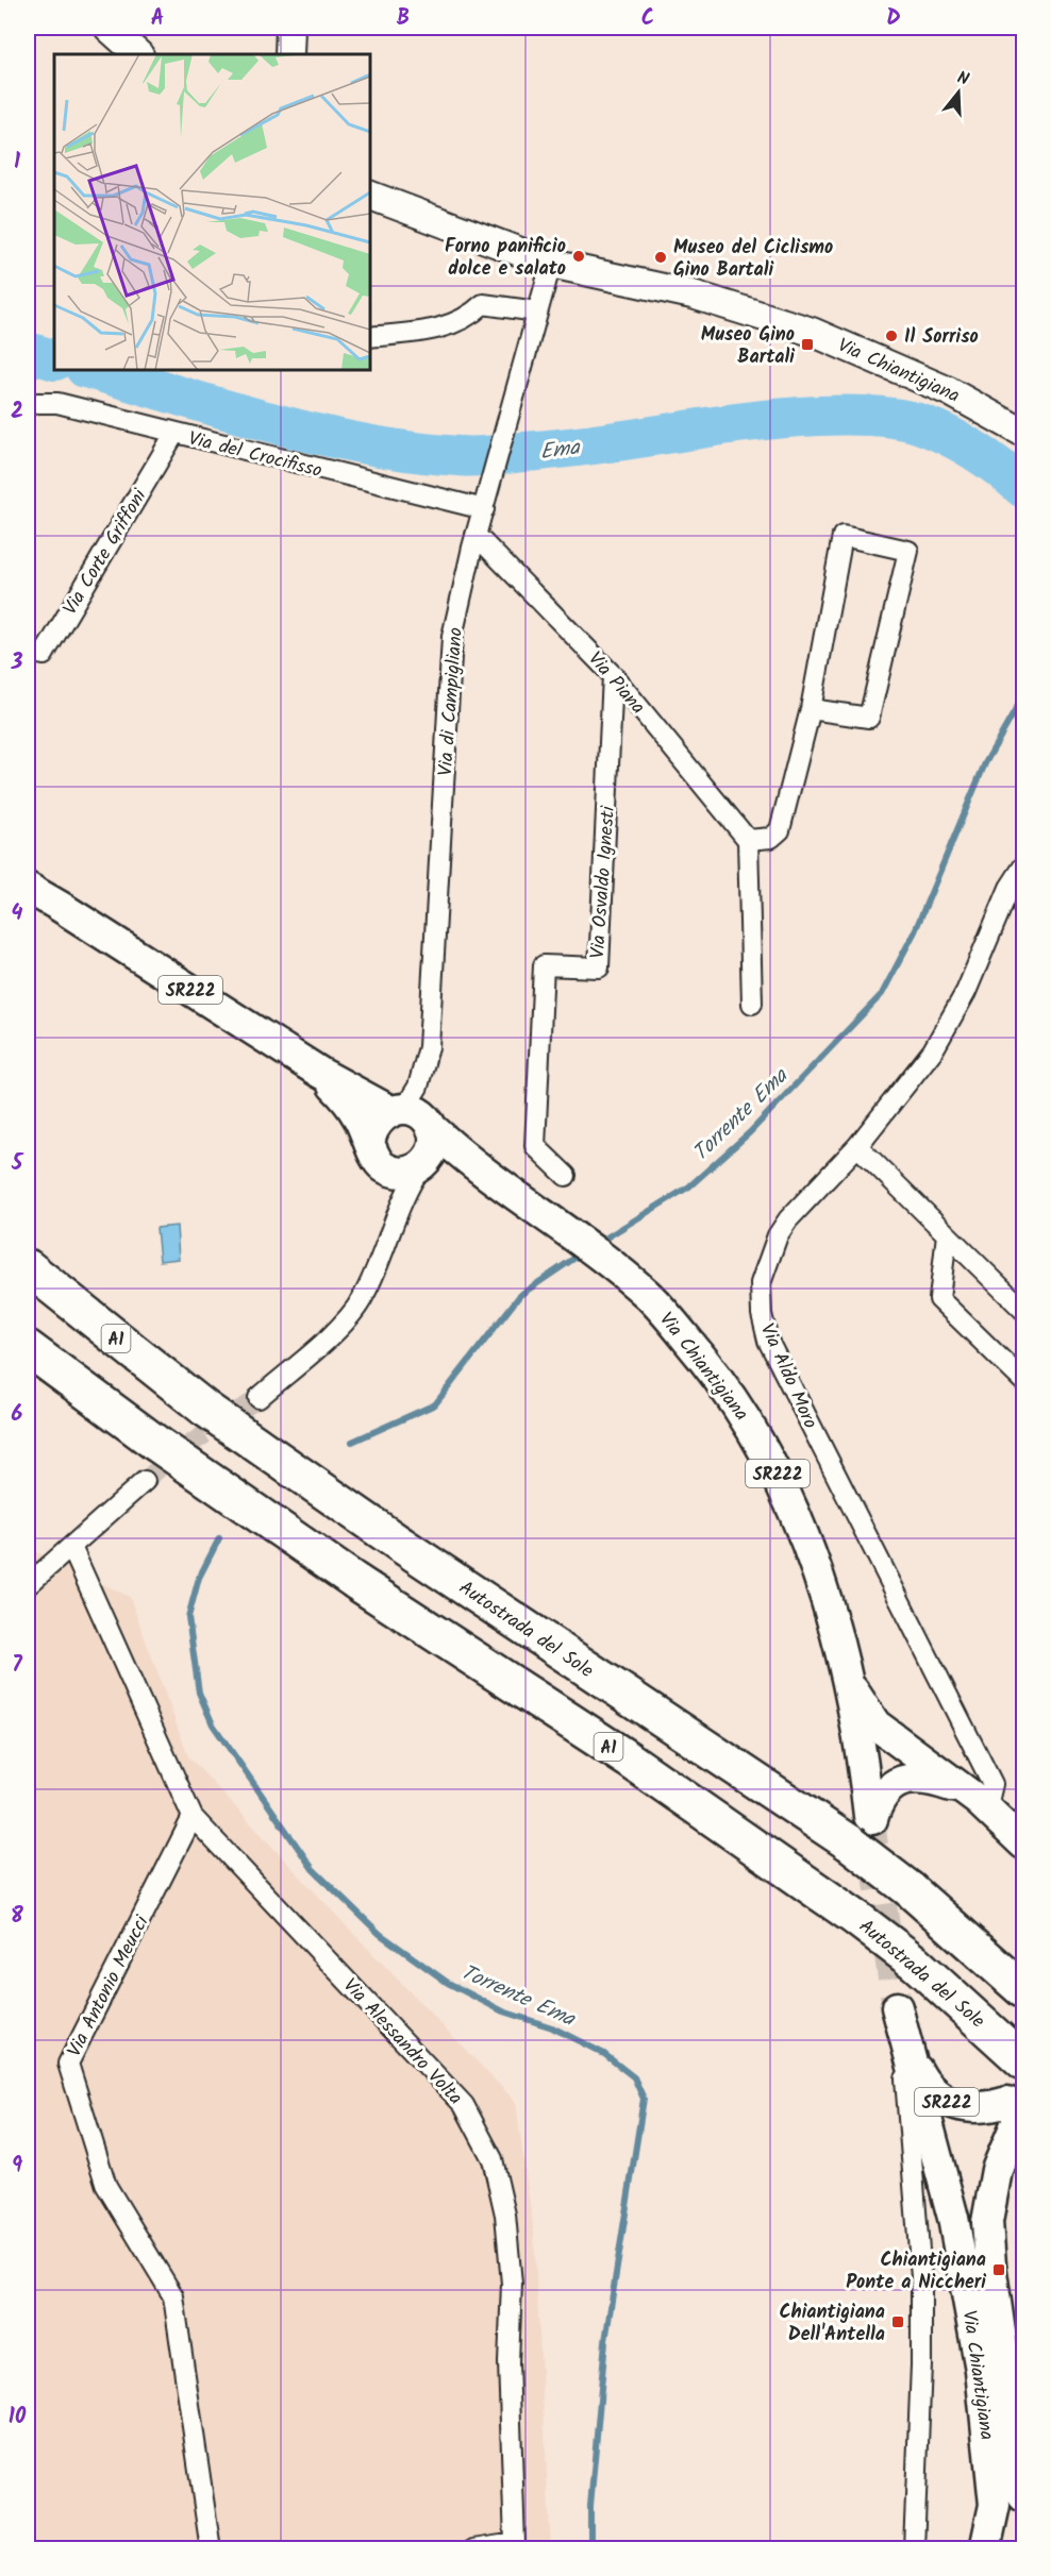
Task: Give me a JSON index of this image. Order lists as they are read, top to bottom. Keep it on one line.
{"streets":{"highway":["A1","Autostrada del Sole"],"main road":["Via Chiantigiana","SR222"],"street":["Via del Crocifisso","Via Corte Griffoni","Via Piana","Via di Campigliano","Via Osvaldo Ignesti","Via Aldo Moro","Via Antonio Meucci","Via Alessandro Volta"]},"crossings":[["Via Chiantigiana","Via di Campigliano"],["Via Chiantigiana","Via Aldo Moro"],["Via Chiantigiana","Autostrada del Sole"],["Via del Crocifisso","Via Corte Griffoni"],["Via del Crocifisso","Via di Campigliano"],["Via Piana","Via di Campigliano"],["Via Piana","Via Osvaldo Ignesti"],["Via Antonio Meucci","Via Alessandro Volta"]],"water":["Ema","Torrente Ema"],"places":{"other":["Forno panificio dolce e salato","Museo del Ciclismo Gino Bartali","Il Sorriso"],"transit":["Museo Gino Bartali","Chiantigiana Ponte a Niccheri","Chiantigiana Dell'Antella"]},"north":"top","grid":{"columns":["A","B","C","D"],"rows":["1","2","3","4","5","6","7","8","9","10"]}}
